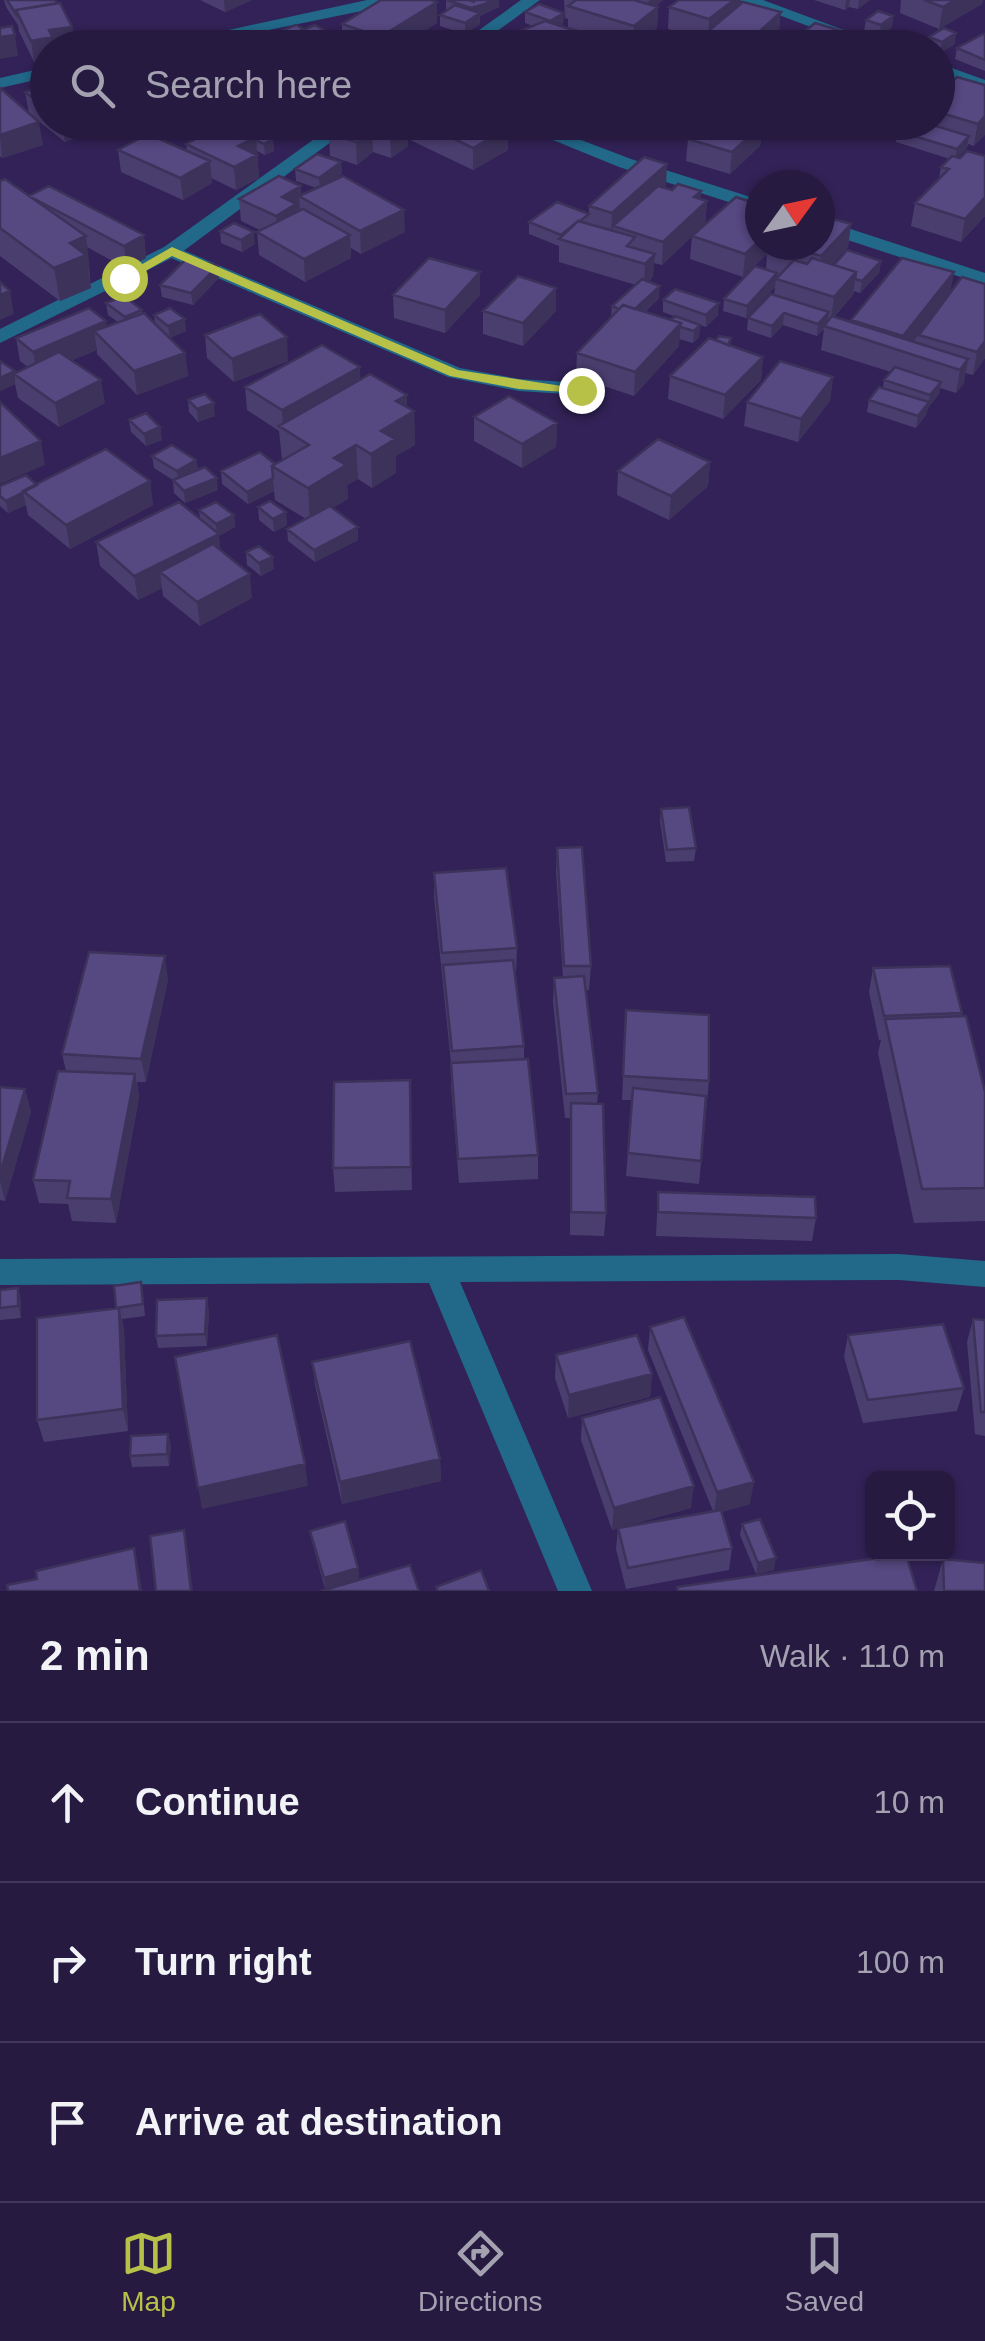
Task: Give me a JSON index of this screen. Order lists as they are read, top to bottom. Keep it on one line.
{"north":"top right","page":{"search":"Search here","heading":["2 min","Walk · 110 m"],"list":[["Continue","10 m"],["Turn right","100 m"],"Arrive at destination"],"nav":["Map","Directions","Saved"]}}
